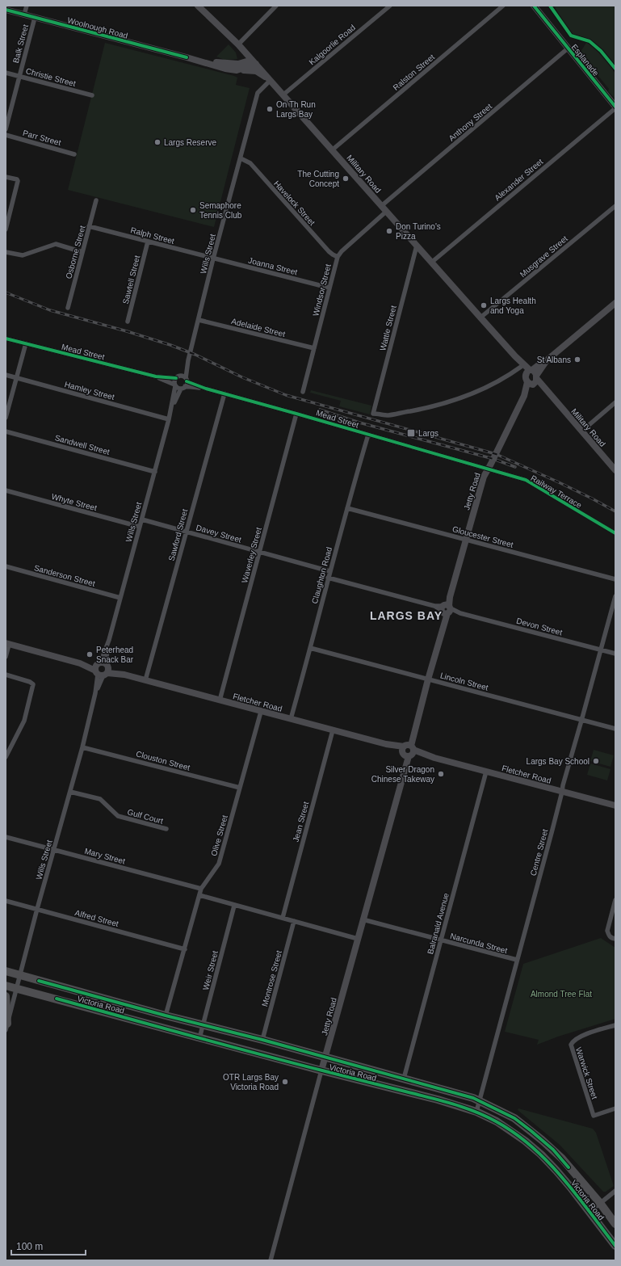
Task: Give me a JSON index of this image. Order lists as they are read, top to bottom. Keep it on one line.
{"streets":{"highway":["Victoria Road"],"street":["Woolnough Road","Balk Street","Kalgoorlie Road","Esplanade","Ralston Street","Christie Street","Anthony Street","Parr Street","Military Road","Alexander Street","Havelock Street","Ralph Street","Osborne Street","Wills Street","Musgrave Street","Joanna Street","Sawtell Street","Windsor Street","Adelaide Street","Wattle Street","Mead Street","Hamley Street","Sandwell Street","Jetty Road","Railway Terrace","Whyte Street","Davey Street","Sawford Street","Gloucester Street","Waverley Street","Sanderson Street","Claughton Road","Devon Street","Lincoln Street","Fletcher Road","Clouston Street","Gulf Court","Jean Street","Olive Street","Centre Street","Mary Street","Alfred Street","Balranald Avenue","Narcunda Street","Weir Street","Montrose Street","Warwick Street"]},"crossings":[["Woolnough Road","Balk Street"],["Woolnough Road","Military Road"],["Balk Street","Christie Street"],["Kalgoorlie Road","Military Road"],["Esplanade","Anthony Street"],["Esplanade","Alexander Street"],["Ralston Street","Military Road"],["Anthony Street","Military Road"],["Military Road","Alexander Street"],["Military Road","Wills Street"],["Military Road","Musgrave Street"],["Military Road","Windsor Street"],["Military Road","Wattle Street"],["Military Road","Jetty Road"],["Havelock Street","Wills Street"],["Havelock Street","Windsor Street"],["Ralph Street","Osborne Street"],["Ralph Street","Wills Street"],["Ralph Street","Joanna Street"],["Ralph Street","Sawtell Street"],["Wills Street","Joanna Street"],["Wills Street","Adelaide Street"],["Wills Street","Mead Street"],["Wills Street","Hamley Street"],["Wills Street","Sandwell Street"],["Wills Street","Whyte Street"],["Wills Street","Davey Street"],["Wills Street","Sanderson Street"],["Wills Street","Fletcher Road"],["Wills Street","Clouston Street"],["Wills Street","Gulf Court"],["Wills Street","Mary Street"],["Wills Street","Alfred Street"],["Wills Street","Victoria Road"],["Joanna Street","Windsor Street"],["Windsor Street","Adelaide Street"],["Mead Street","Jetty Road"],["Mead Street","Railway Terrace"],["Mead Street","Sawford Street"],["Mead Street","Waverley Street"],["Mead Street","Claughton Road"],["Jetty Road","Railway Terrace"],["Jetty Road","Gloucester Street"],["Jetty Road","Devon Street"],["Jetty Road","Lincoln Street"],["Jetty Road","Fletcher Road"],["Jetty Road","Narcunda Street"],["Jetty Road","Victoria Road"],["Davey Street","Sawford Street"],["Davey Street","Waverley Street"],["Davey Street","Claughton Road"],["Sawford Street","Fletcher Road"],["Gloucester Street","Claughton Road"],["Waverley Street","Fletcher Road"],["Claughton Road","Devon Street"],["Claughton Road","Lincoln Street"],["Claughton Road","Fletcher Road"],["Devon Street","Centre Street"],["Lincoln Street","Centre Street"],["Fletcher Road","Jean Street"],["Fletcher Road","Olive Street"],["Fletcher Road","Centre Street"],["Fletcher Road","Balranald Avenue"],["Clouston Street","Olive Street"],["Olive Street","Mary Street"],["Olive Street","Alfred Street"],["Olive Street","Victoria Road"],["Centre Street","Narcunda Street"],["Centre Street","Victoria Road"],["Balranald Avenue","Narcunda Street"],["Balranald Avenue","Victoria Road"],["Weir Street","Victoria Road"],["Montrose Street","Victoria Road"]],"districts":["LARGS BAY"],"parks":["Almond Tree Flat"],"places":{"other":["On Th Run Largs Bay","Largs Reserve","The Cutting Concept","Semaphore Tennis Club","Don Turino's Pizza","Largs Health and Yoga","St Albans","Peterhead Snack Bar","Largs Bay School","Silver Dragon Chinese Takeway","OTR Largs Bay Victoria Road"],"transit":["Largs"]},"scale_bar":"100 m"}
